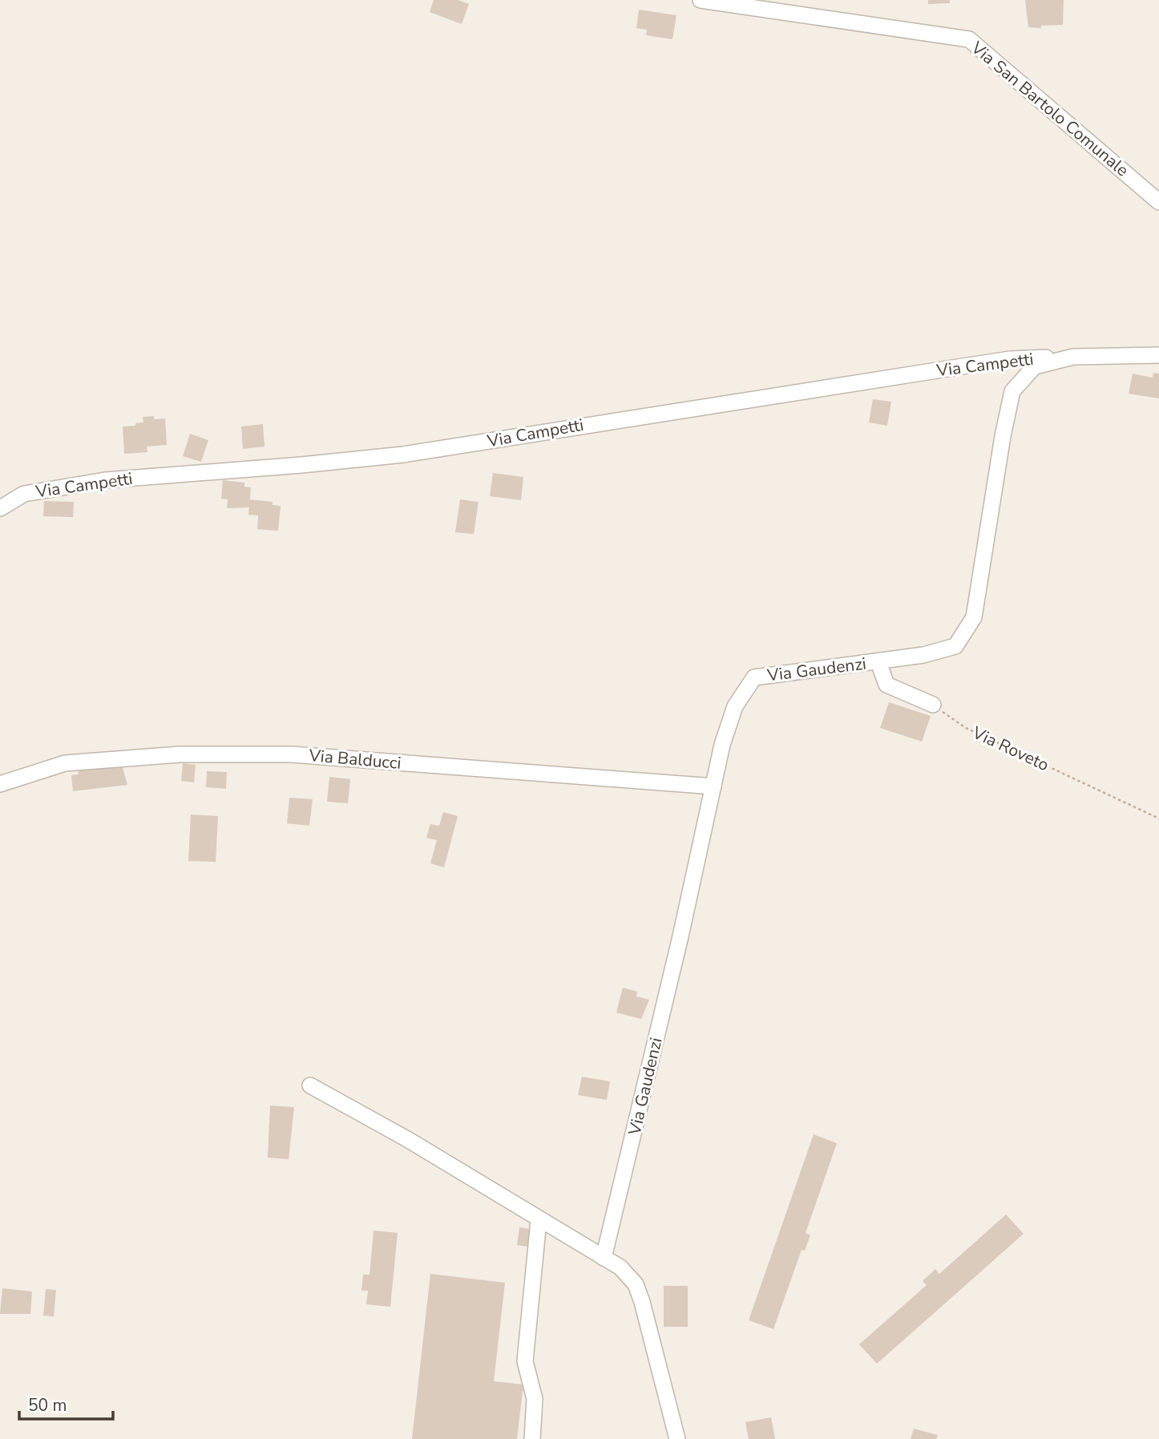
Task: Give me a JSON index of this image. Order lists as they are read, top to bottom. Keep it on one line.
{"streets":{"street":["Via San Bartolo Comunale","Via Campetti","Via Gaudenzi","Via Balducci"],"path":["Via Roveto"]},"crossings":[["Via Campetti","Via Gaudenzi"],["Via Gaudenzi","Via Balducci"]],"scale_bar":"50 m"}
